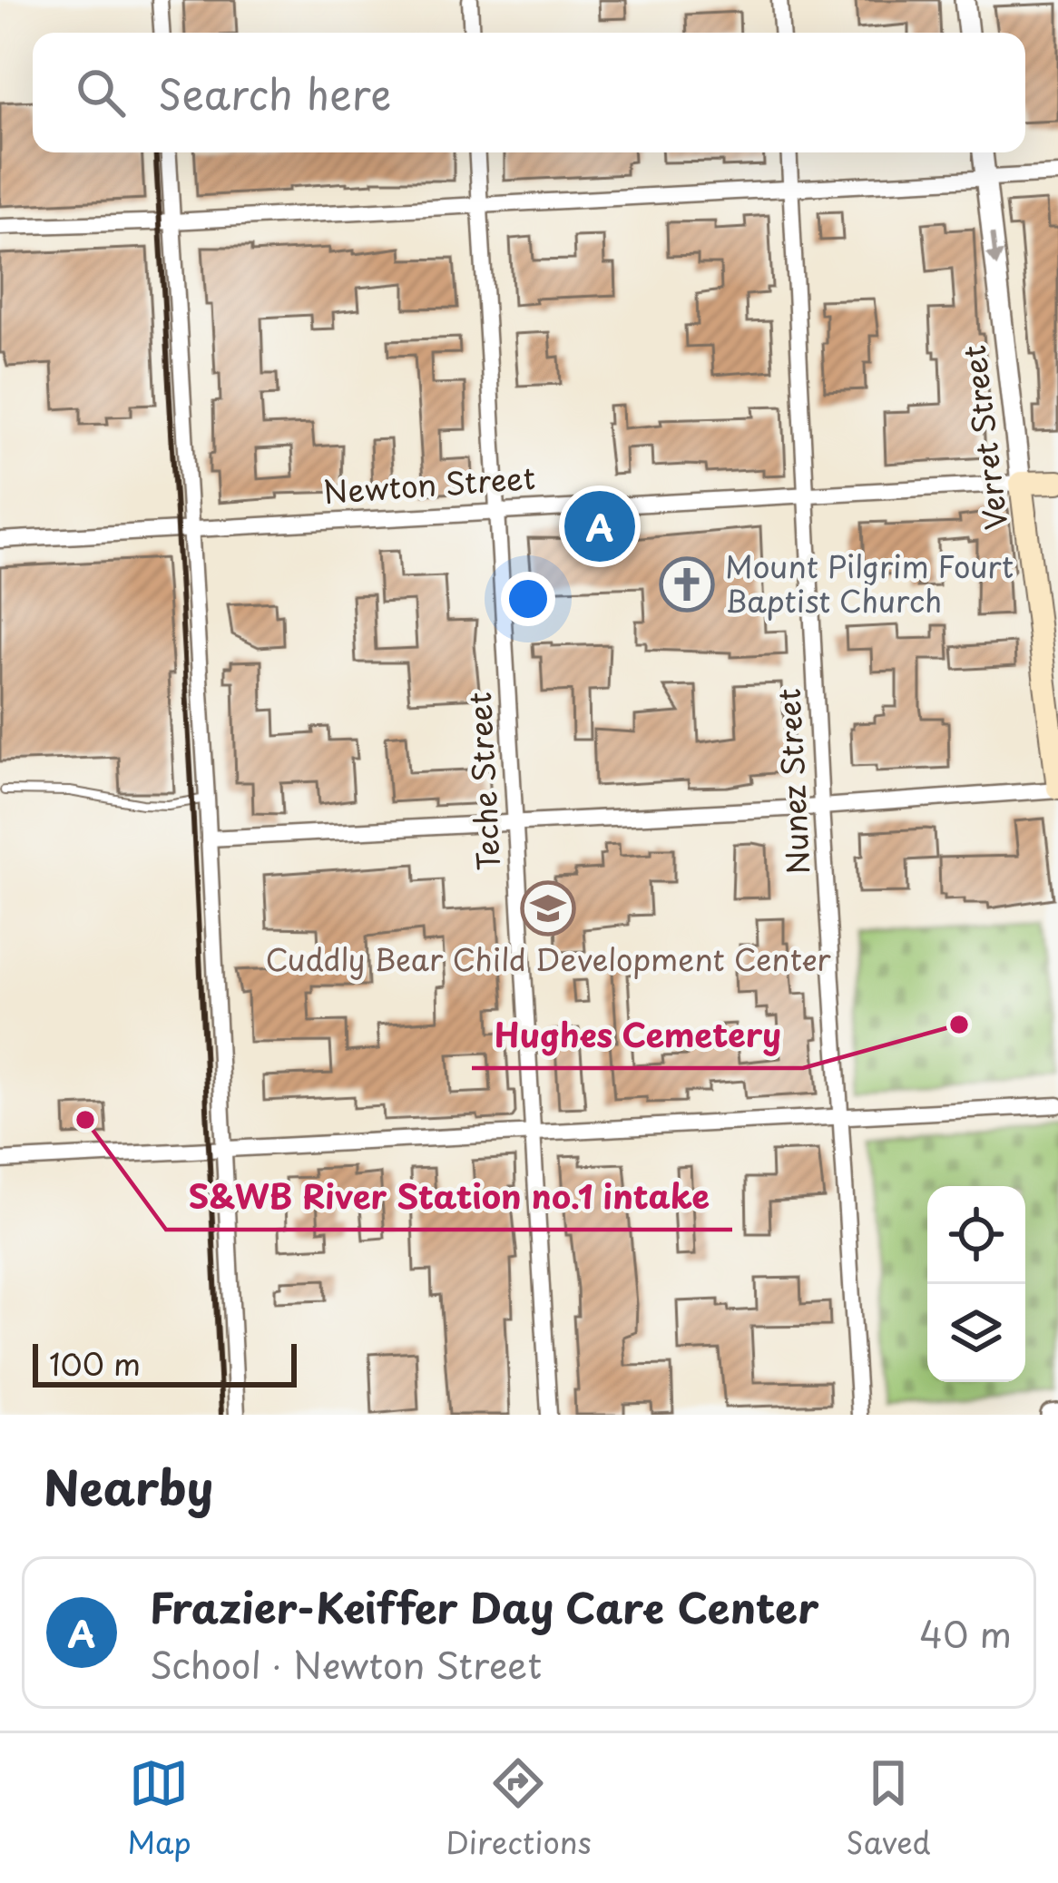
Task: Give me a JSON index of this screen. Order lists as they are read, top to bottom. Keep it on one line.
{"streets":{"main road":["Verret Street","Newton Street"],"street":["Teche Street","Nunez Street"]},"crossings":[["Verret Street","Newton Street"],["Newton Street","Teche Street"],["Newton Street","Nunez Street"]],"one_way":["Verret Street"],"places":{"church":["Mount Pilgrim Fourt Baptist Church"],"school or university":["Cuddly Bear Child Development Center"],"other":["Hughes Cemetery","S&WB River Station no.1 intake"]},"scale_bar":"100 m","page":{"search":"Search here","pins":"A","scale":"100 m","heading":"Nearby","list":[{"mark":"A","name":"Frazier-Keiffer Day Care Center","note":"School · Newton Street","value":"40 m"}],"nav":["Map","Directions","Saved"]}}
